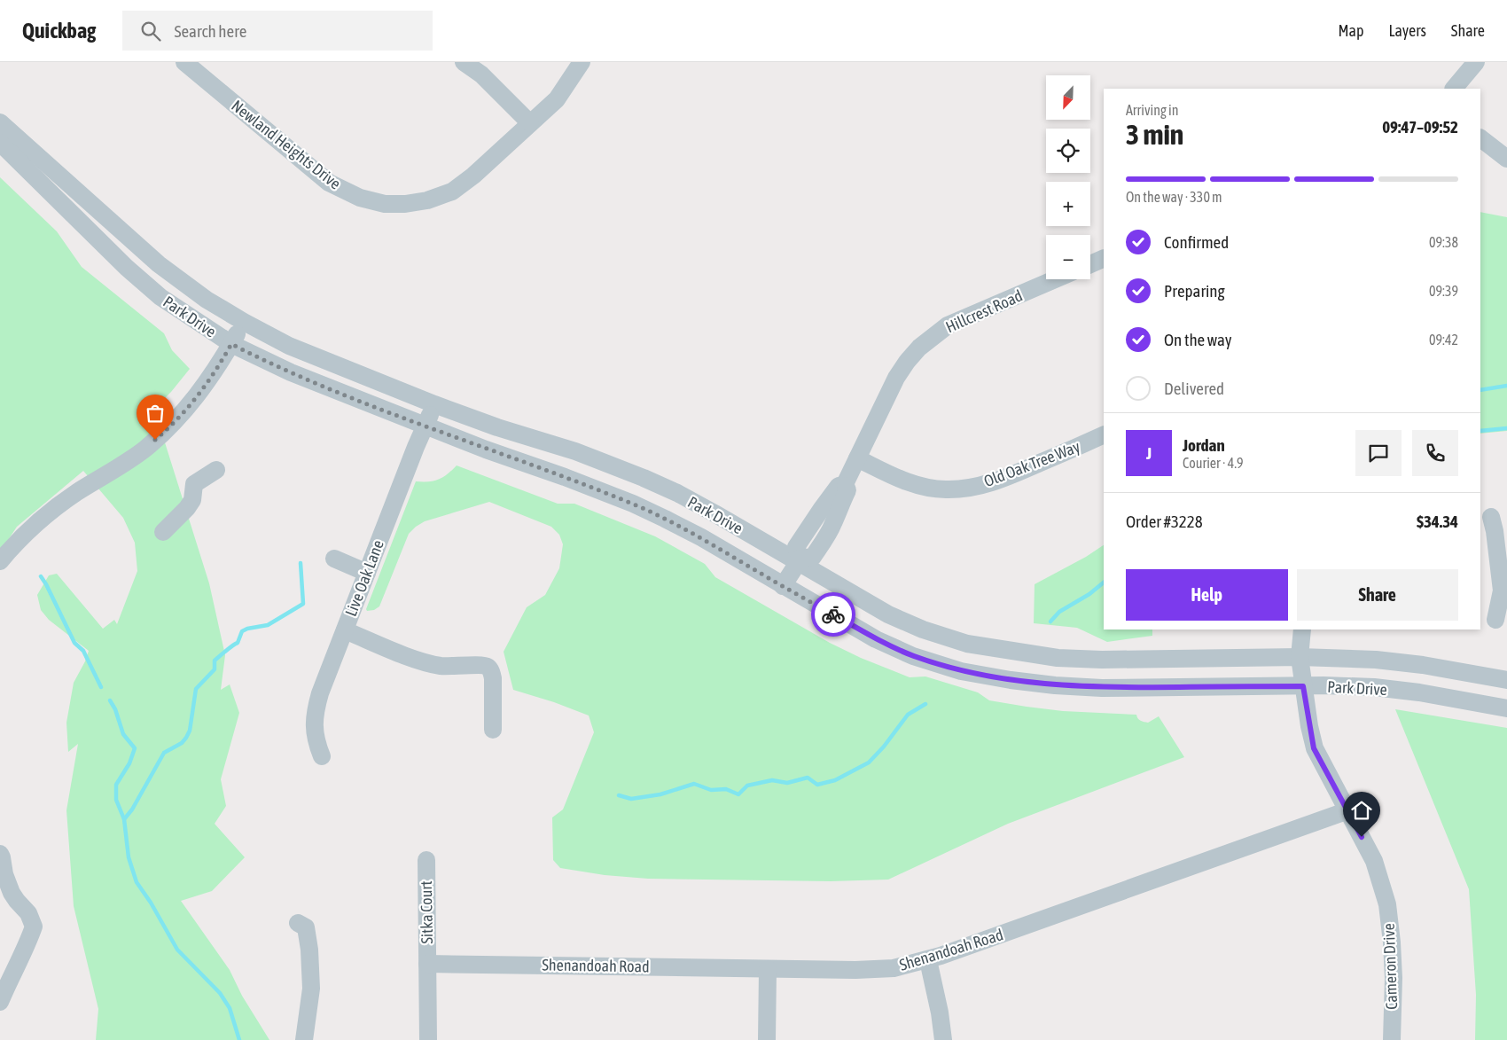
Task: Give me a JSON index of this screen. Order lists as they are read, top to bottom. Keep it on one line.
{"streets":{"street":["Newland Heights Drive","Hillcrest Road","Park Drive","Old Oak Tree Way","Live Oak Lane","Sitka Court","Shenandoah Road","Cameron Drive"]},"crossings":[["Hillcrest Road","Park Drive"],["Hillcrest Road","Old Oak Tree Way"],["Park Drive","Live Oak Lane"],["Park Drive","Cameron Drive"],["Sitka Court","Shenandoah Road"],["Shenandoah Road","Cameron Drive"]],"north":"bottom left","page":{"header":"Quickbag","search":"Search here","nav":["Map","Layers","Share"],"map_buttons":["+","−"],"heading":["3 min","Arriving in","09:47–09:52"],"panel":["Jordan","Courier · 4.9","Order #3228","$34.34"],"bar":"On the way · 330 m","list":[["Confirmed","09:38"],["Preparing","09:39"],["On the way","09:42"],"Delivered"],"round":"J","buttons":["Help","Share"]}}
